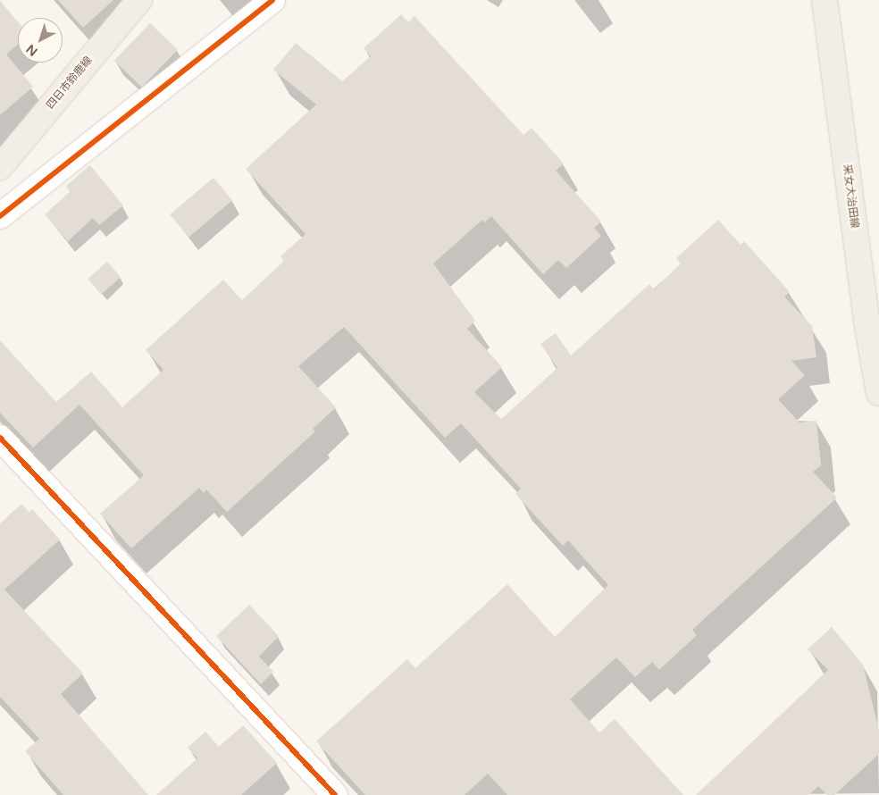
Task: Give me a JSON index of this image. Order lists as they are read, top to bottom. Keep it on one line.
{"streets":{"main road":["四日市鈴鹿線","采女大治田線"]},"north":"bottom left"}
